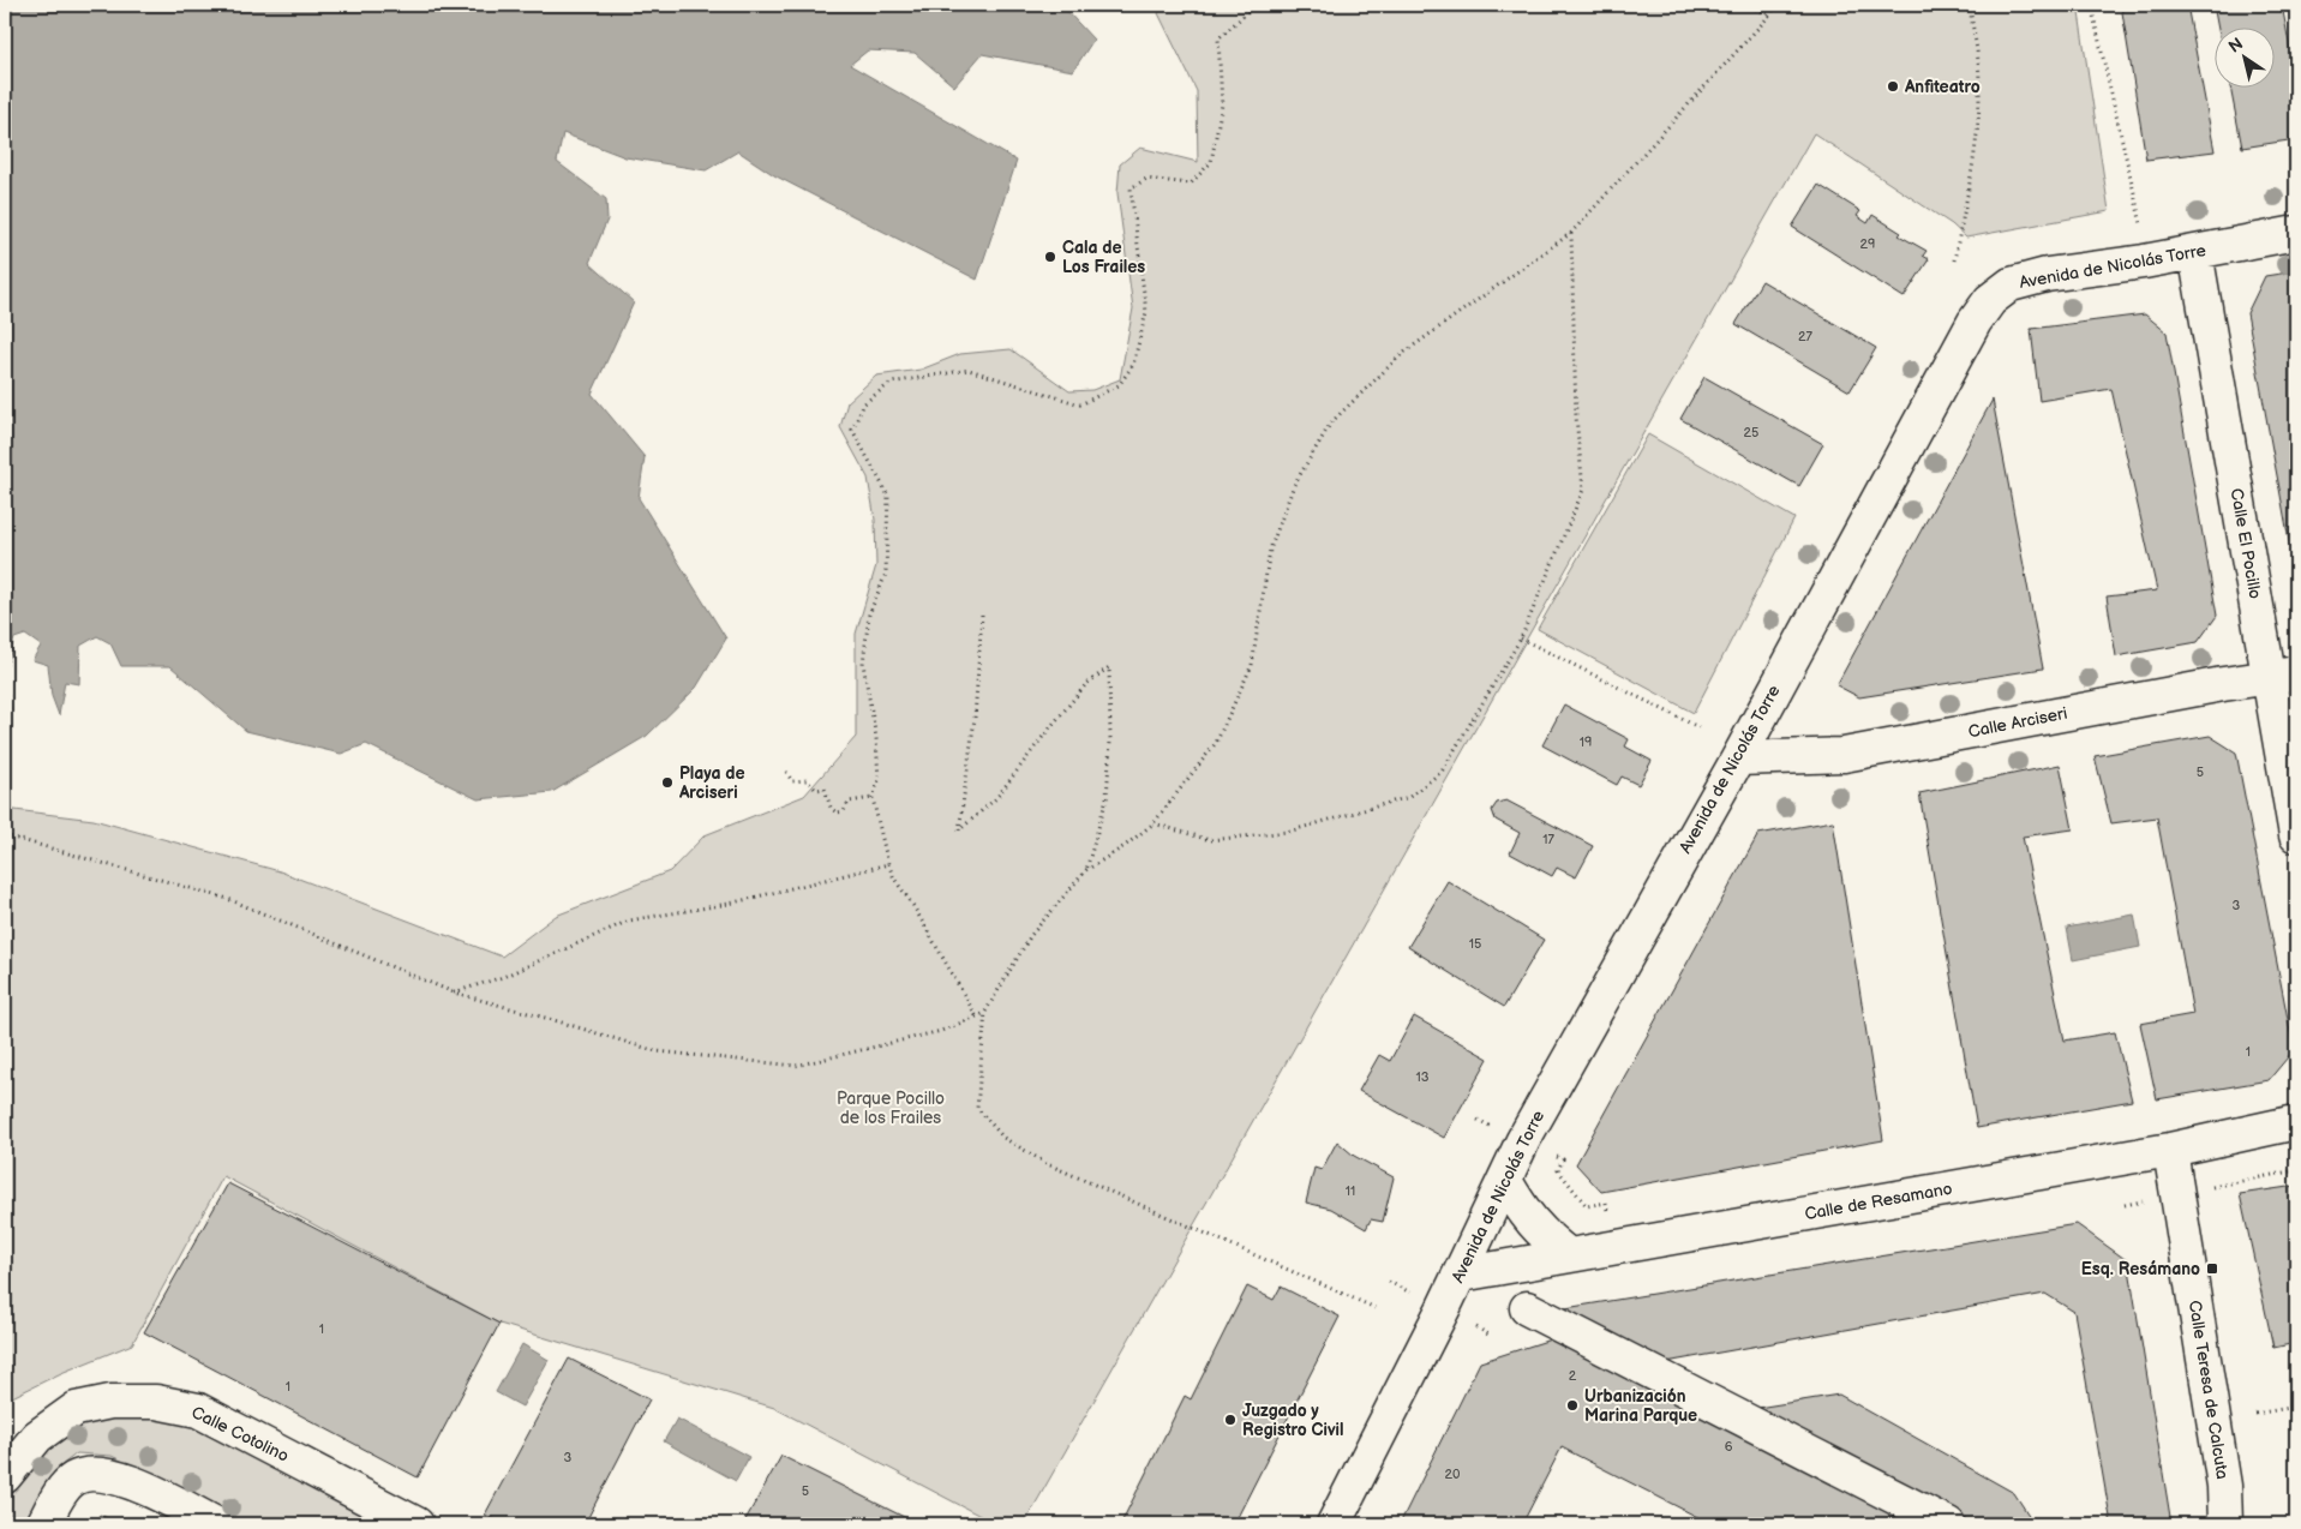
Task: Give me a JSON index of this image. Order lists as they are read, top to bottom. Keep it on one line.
{"streets":{"street":["Avenida de Nicolás Torre","Calle El Pocillo","Calle Arciseri","Calle de Resamano","Calle Teresa de Calcuta","Calle Cotolino"]},"crossings":[["Avenida de Nicolás Torre","Calle El Pocillo"],["Avenida de Nicolás Torre","Calle Arciseri"],["Avenida de Nicolás Torre","Calle de Resamano"],["Calle El Pocillo","Calle Arciseri"],["Calle de Resamano","Calle Teresa de Calcuta"]],"parks":["Parque Pocillo de los Frailes"],"places":{"other":["Anfiteatro","Cala de Los Frailes","Playa de Arciseri","Urbanización Marina Parque","Juzgado y Registro Civil"],"transit":["Esq. Resámano"]},"house_numbers":["29","27","25","19","5","17","3","15","1","13","11","1","2","1","6","3","20","5"],"north":"top left"}
